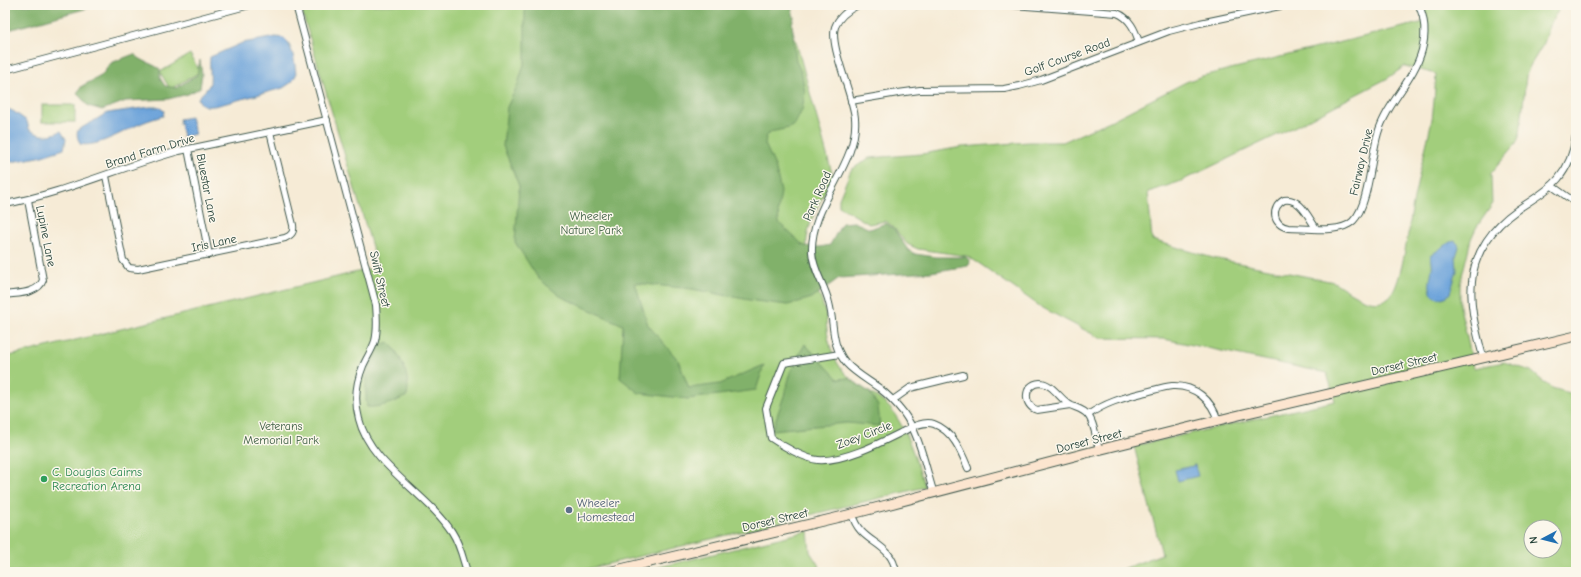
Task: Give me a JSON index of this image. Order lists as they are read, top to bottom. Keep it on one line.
{"streets":{"street":["Golf Course Road","Brand Farm Drive","Fairway Drive","Bluestar Lane","Park Road","Lupine Lane","Iris Lane","Swift Street","Dorset Street","Zoey Circle"]},"crossings":[["Golf Course Road","Park Road"],["Brand Farm Drive","Bluestar Lane"],["Brand Farm Drive","Lupine Lane"],["Brand Farm Drive","Iris Lane"],["Brand Farm Drive","Swift Street"],["Bluestar Lane","Iris Lane"],["Park Road","Dorset Street"],["Park Road","Zoey Circle"]],"parks":["Wheeler Nature Park","Veterans Memorial Park"],"places":["C. Douglas Cairns Recreation Arena","Wheeler Homestead"],"north":"left"}
